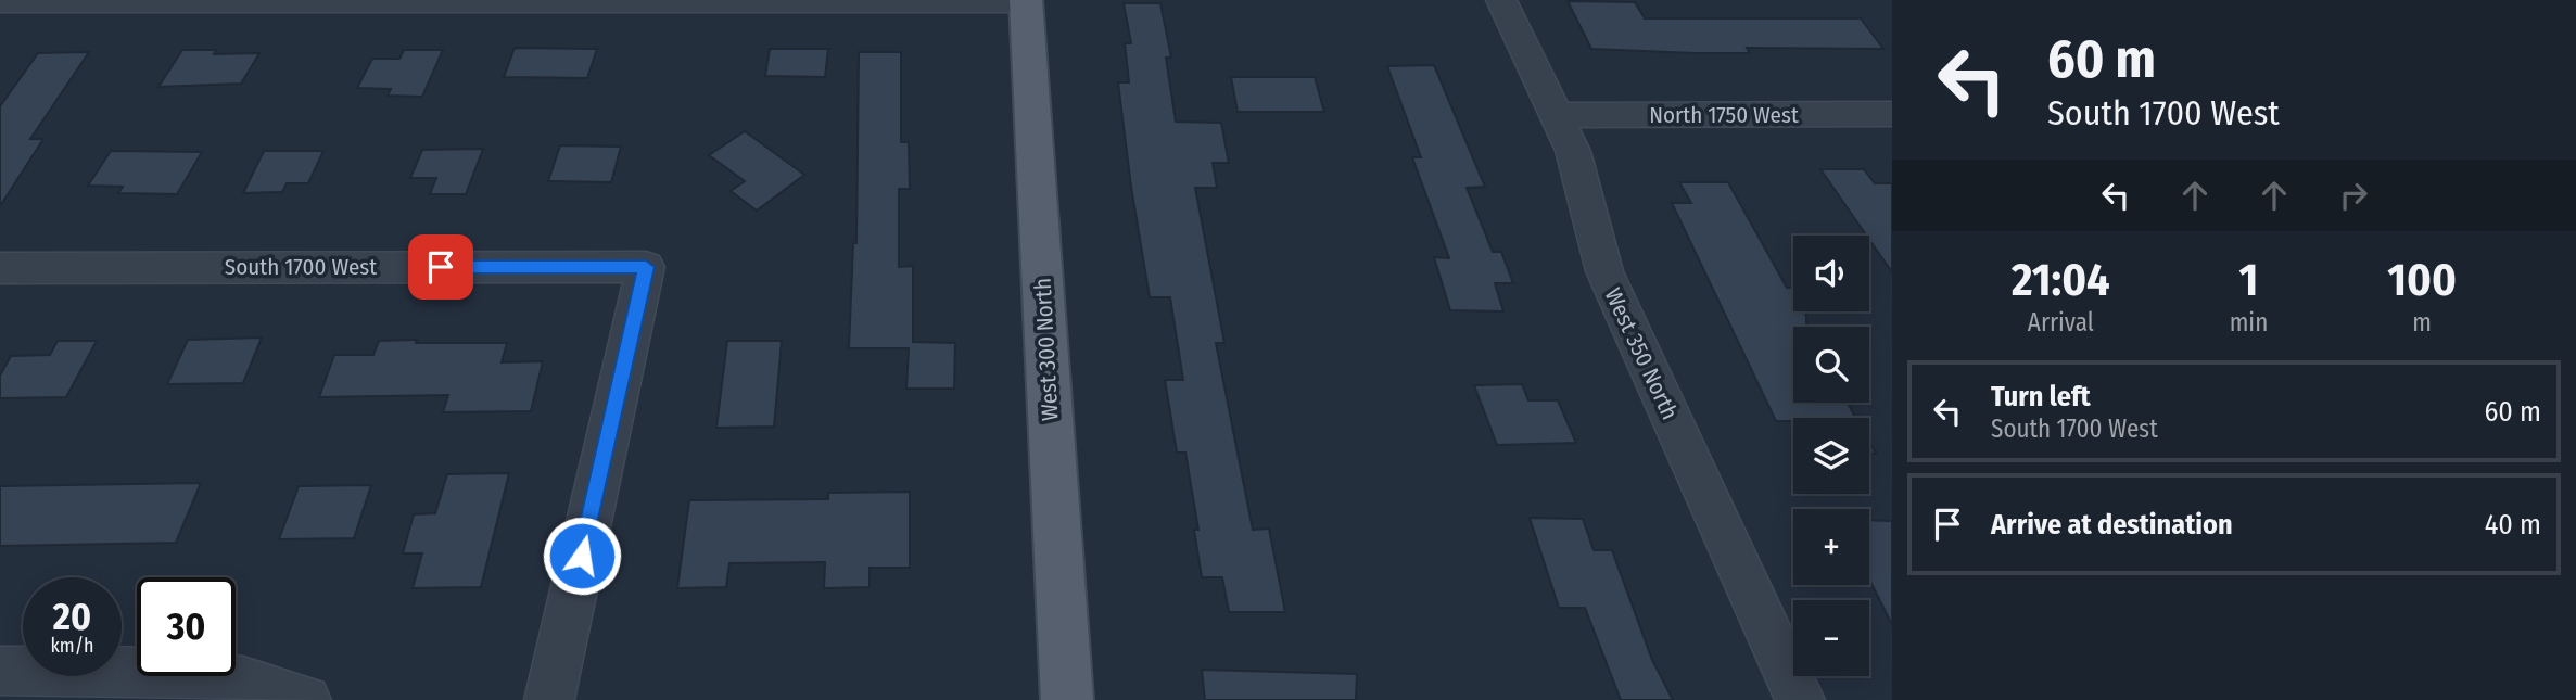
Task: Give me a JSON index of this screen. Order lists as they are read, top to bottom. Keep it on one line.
{"streets":{"main road":["West 300 North"],"street":["North 1750 West","South 1700 West","West 350 North"]},"crossings":[["North 1750 West","West 350 North"]],"page":{"turn":["60 m","South 1700 West"],"eta":["21:04","Arrival","1","min","100","m"],"map_buttons":["+","−"],"list":[{"name":"Turn left","note":"South 1700 West","value":"60 m"},{"name":"Arrive at destination","value":"40 m"}],"speed":"20 km/h","limit":"30"}}
